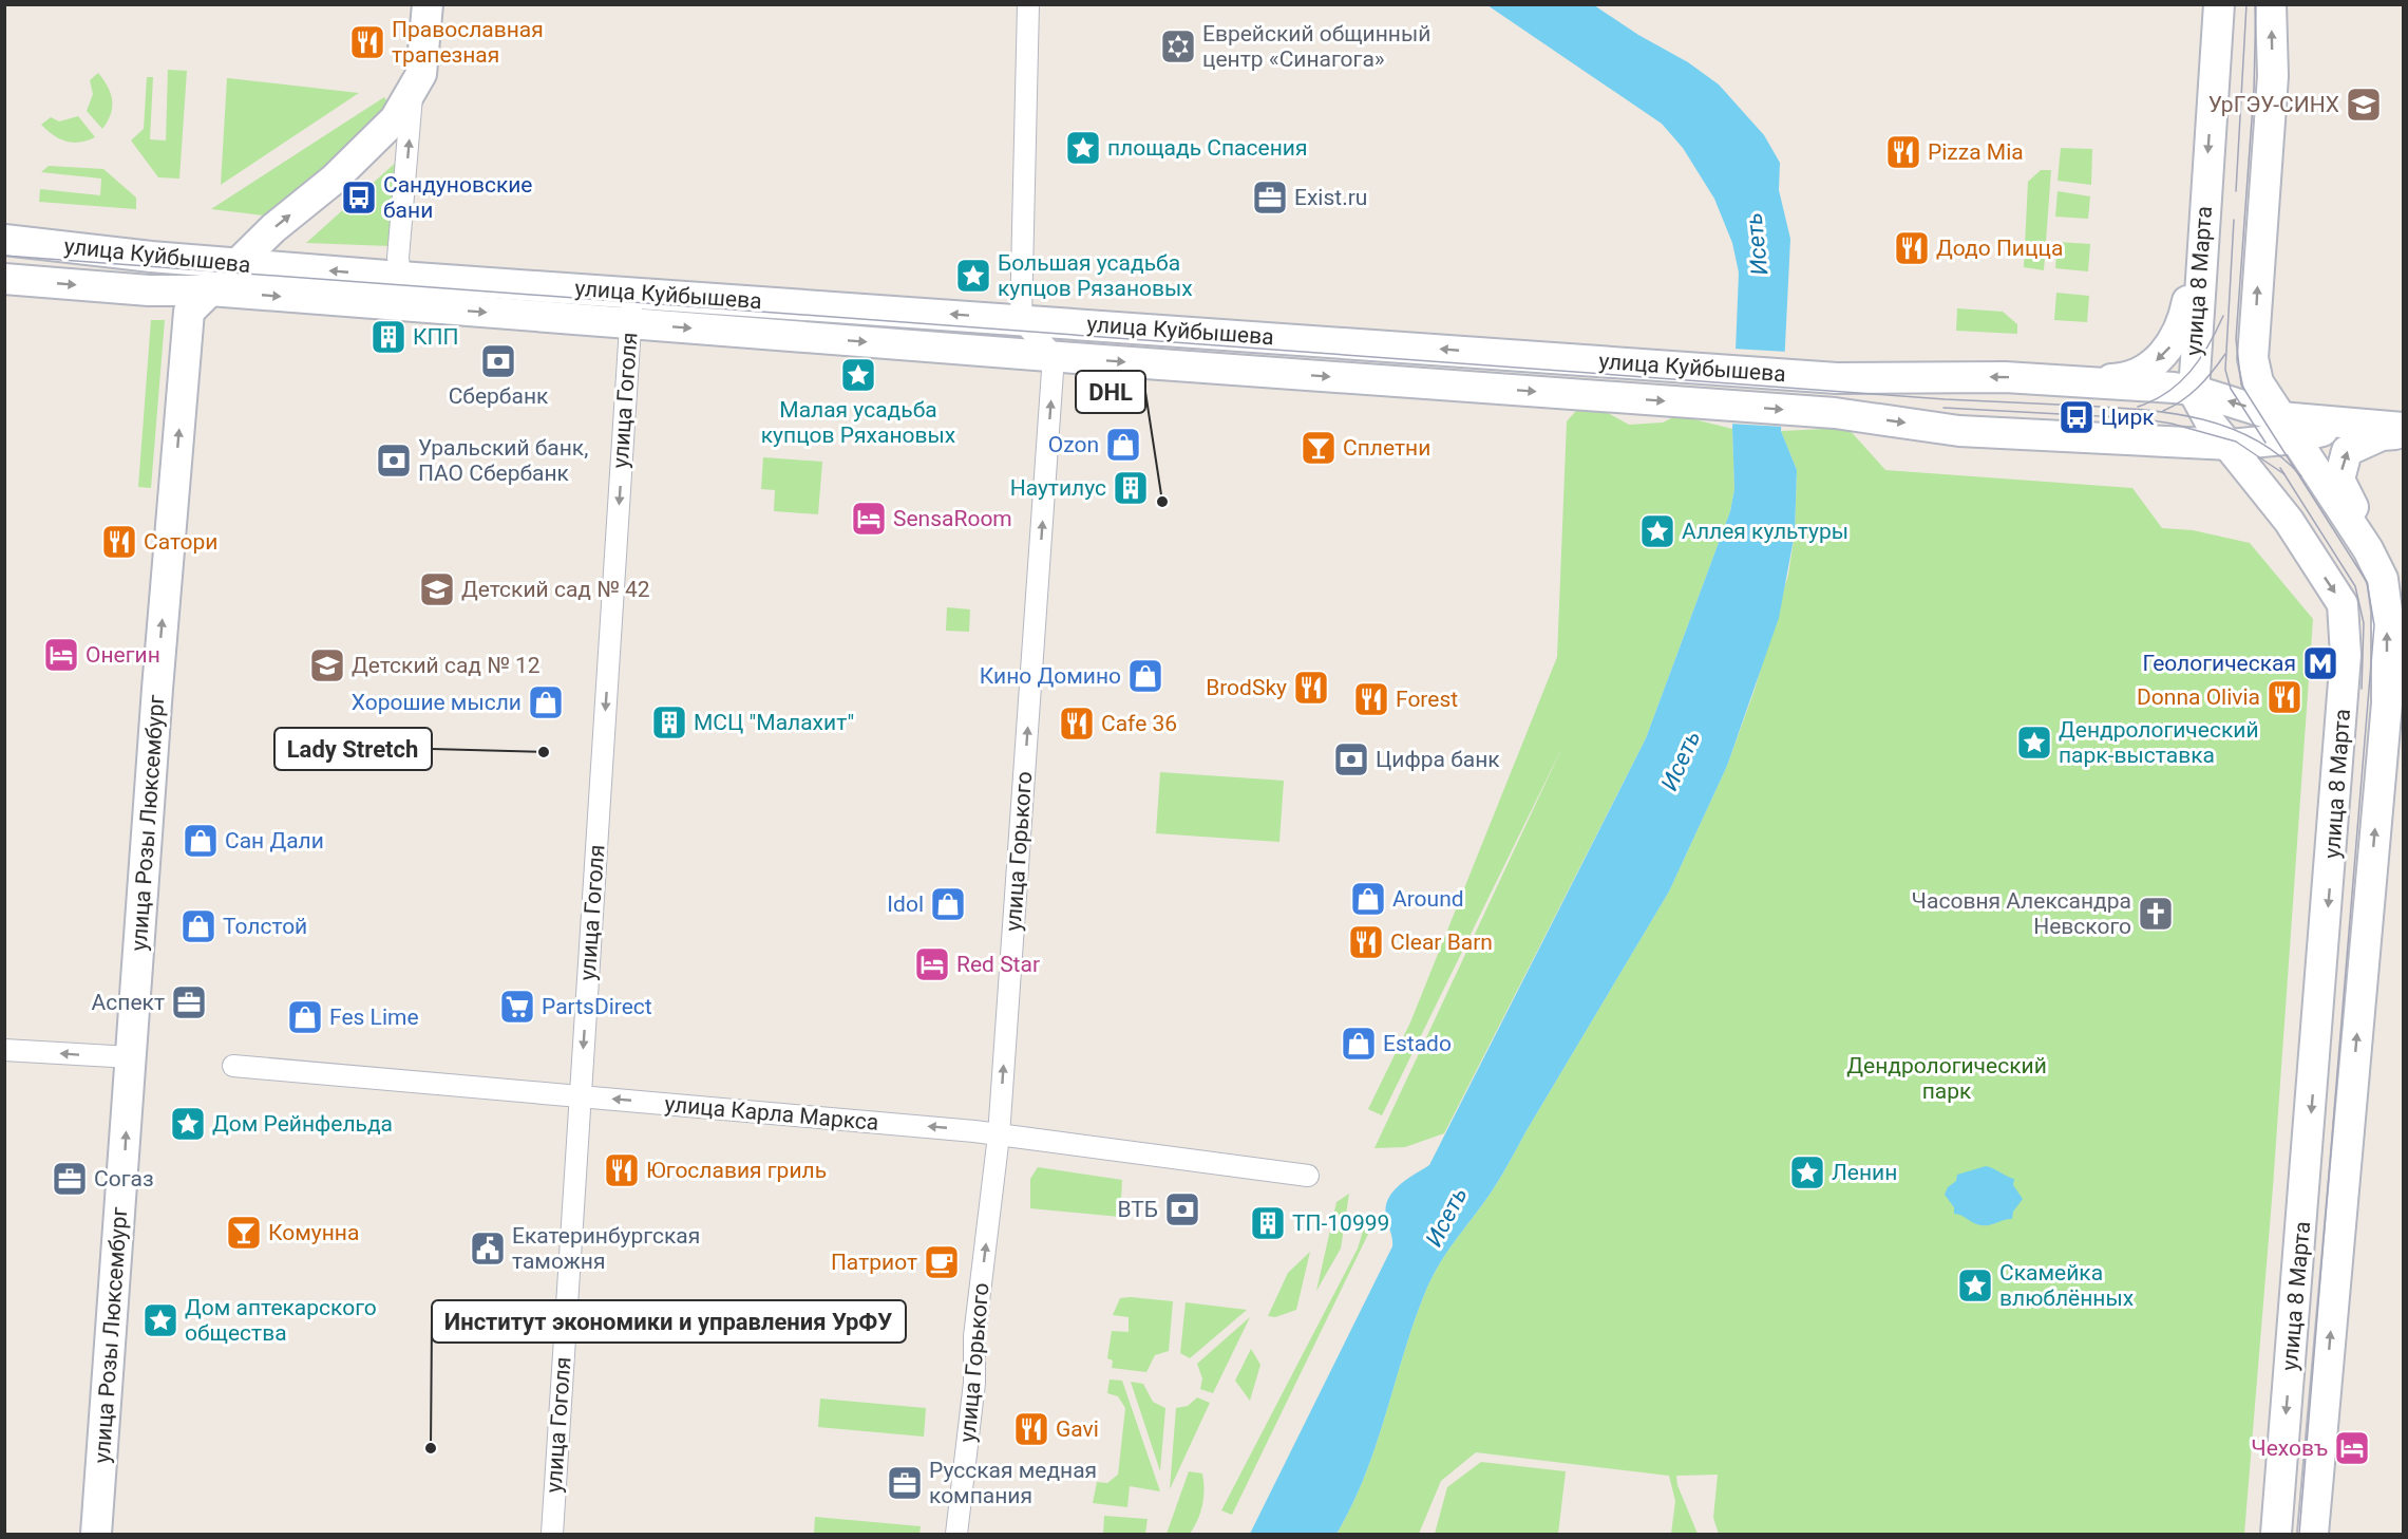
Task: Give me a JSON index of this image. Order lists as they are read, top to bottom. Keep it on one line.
{"streets":{"main road":["улица Куйбышева","улица 8 Марта","улица Розы Люксембург"],"street":["улица Гоголя","улица Горького","улица Карла Маркса"]},"crossings":[["улица Куйбышева","улица 8 Марта"],["улица Куйбышева","улица Гоголя"],["улица Куйбышева","улица Розы Люксембург"],["улица Куйбышева","улица Горького"],["улица Гоголя","улица Карла Маркса"],["улица Горького","улица Карла Маркса"]],"one_way":["улица Гоголя","улица Розы Люксембург","улица Горького","улица Карла Маркса"],"water":["Исеть"],"parks":["Дендрологический парк"],"places":{"restaurant":["Православная трапезная","Pizza Mia","Додо Пицца","Сатори","BrodSky","Donna Olivia","Forest","Cafe 36","Clear Barn","Югославия гриль","Gavi"],"synagogue":["Еврейский общинный центр «Синагога»"],"school or university":["УрГЭУ-СИНХ","Детский сад № 42","Детский сад № 12"],"place":["площадь Спасения","Большая усадьба купцов Рязановых","Малая усадьба купцов Ряхановых","Аллея культуры","Дендрологический парк-выставка","Дом Рейнфельда","Ленин","Скамейка влюблённых","Дом аптекарского общества"],"bus stop":["Сандуновские бани","Цирк"],"office":["Exist.ru","Аспект","Согаз","Русская медная компания"],"building":["КПП","Наутилус","МСЦ \"Малахит\"","ТП-10999"],"bank":["Сбербанк","Уральский банк, ПАО Сбербанк","Цифра банк","ВТБ"],"shop":["Ozon","Кино Домино","Хорошие мысли","Сан Дали","Around","Idol","Толстой","Fes Lime","Estado"],"bar":["Сплетни","Комунна"],"other":["DHL","Lady Stretch","Институт экономики и управления УрФУ"],"hotel":["SensaRoom","Онегин","Red Star","Чеховъ"],"metro station":["Геологическая"],"church":["Часовня Александра Невского"],"supermarket":["PartsDirect"],"public building":["Екатеринбургская таможня"],"cafe":["Патриот"]}}
